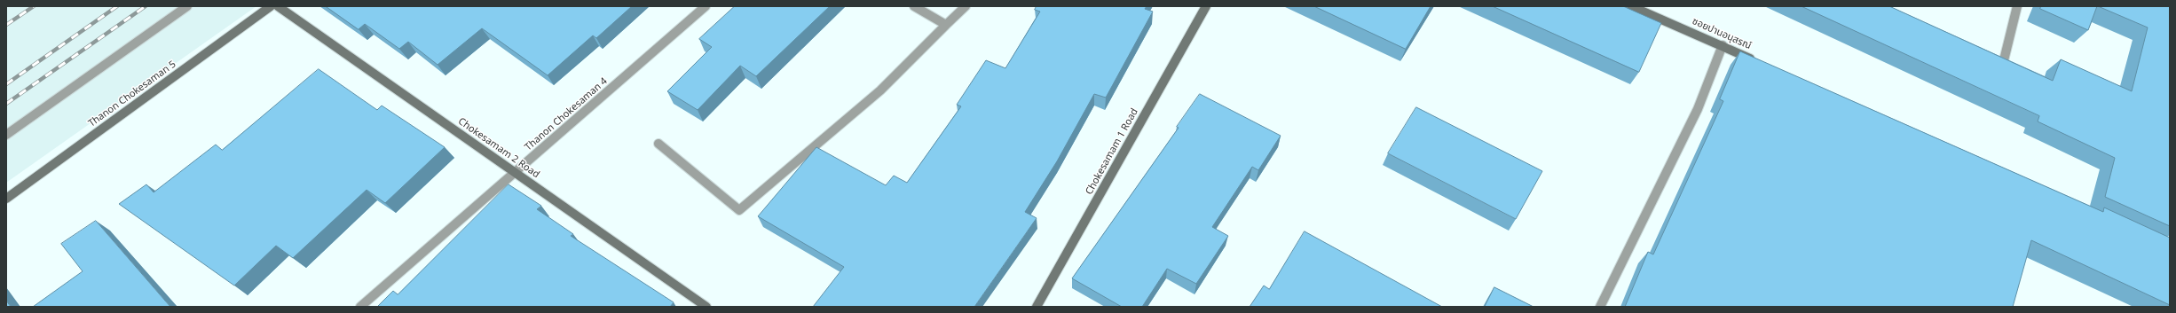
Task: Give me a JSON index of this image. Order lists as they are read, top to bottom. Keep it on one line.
{"streets":{"street":["ซอยปานอนุสรณ์","Thanon Chokesaman 5","Thanon Chokesaman 4","Chokesamam 2 Road","Chokesamam 1 Road"]},"crossings":[["Thanon Chokesaman 4","Chokesamam 2 Road"]]}
